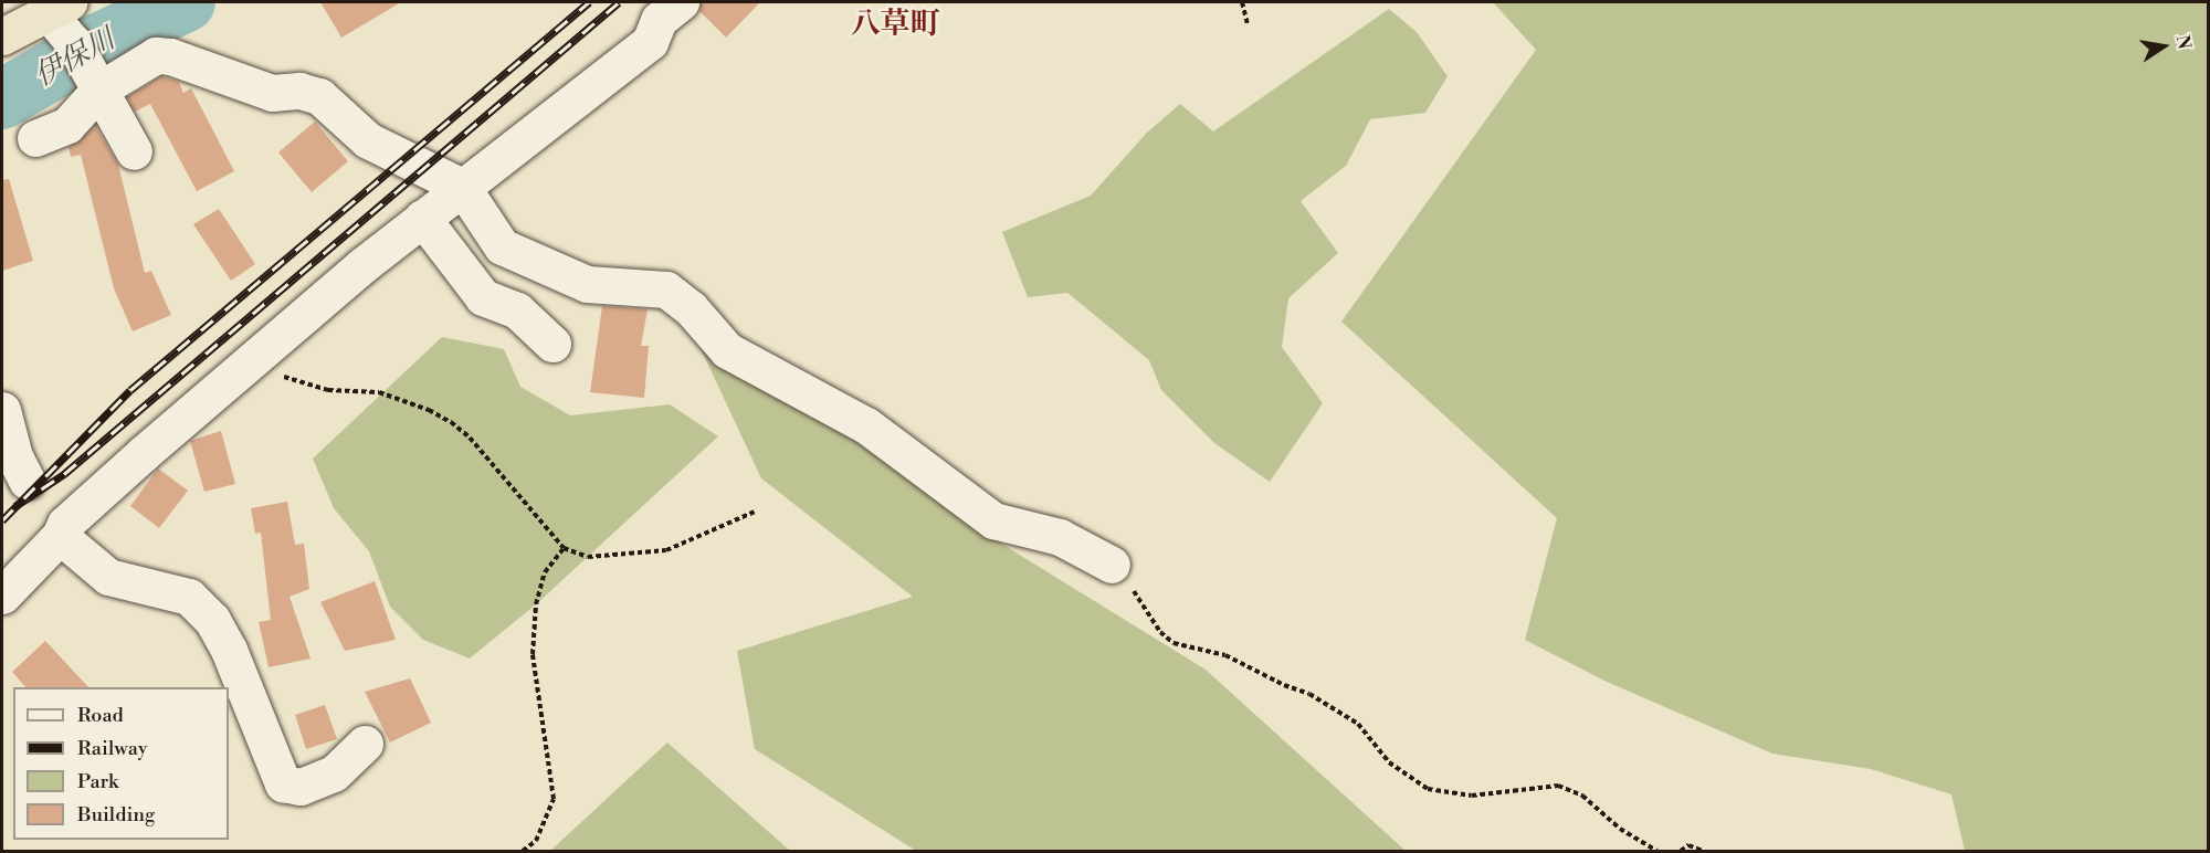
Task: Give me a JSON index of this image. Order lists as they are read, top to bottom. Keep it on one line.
{"districts":["八草町"],"water":["伊保川"],"legend":["Road","Railway","Park","Building"],"north":"right"}
